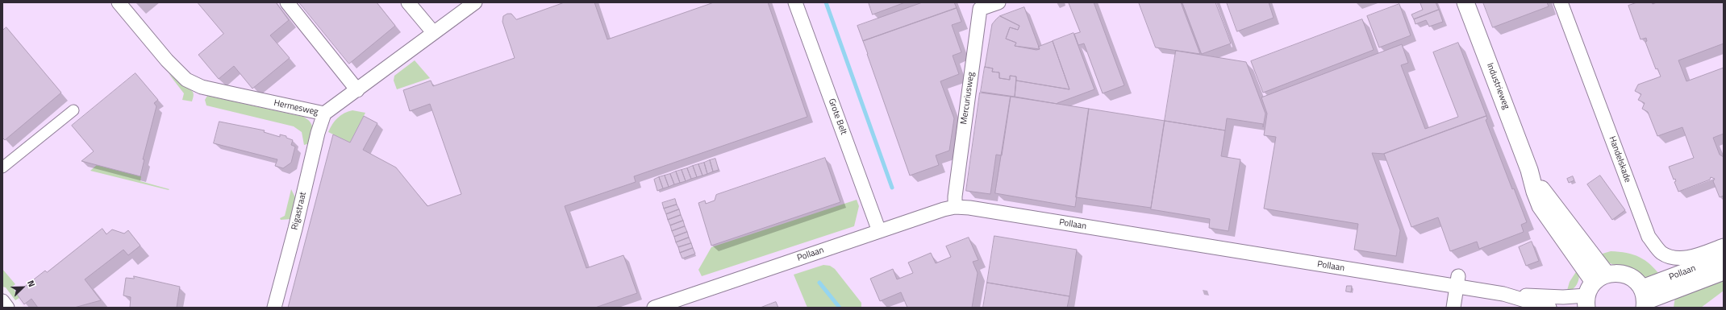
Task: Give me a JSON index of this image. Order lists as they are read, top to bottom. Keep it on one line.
{"streets":{"street":["Industrieweg","Mercuriusweg","Hermesweg","Grote Belt","Handelskade","Rigastraat","Pollaan"]},"crossings":[["Industrieweg","Pollaan"],["Mercuriusweg","Pollaan"],["Hermesweg","Rigastraat"],["Grote Belt","Pollaan"]],"north":"top right"}
